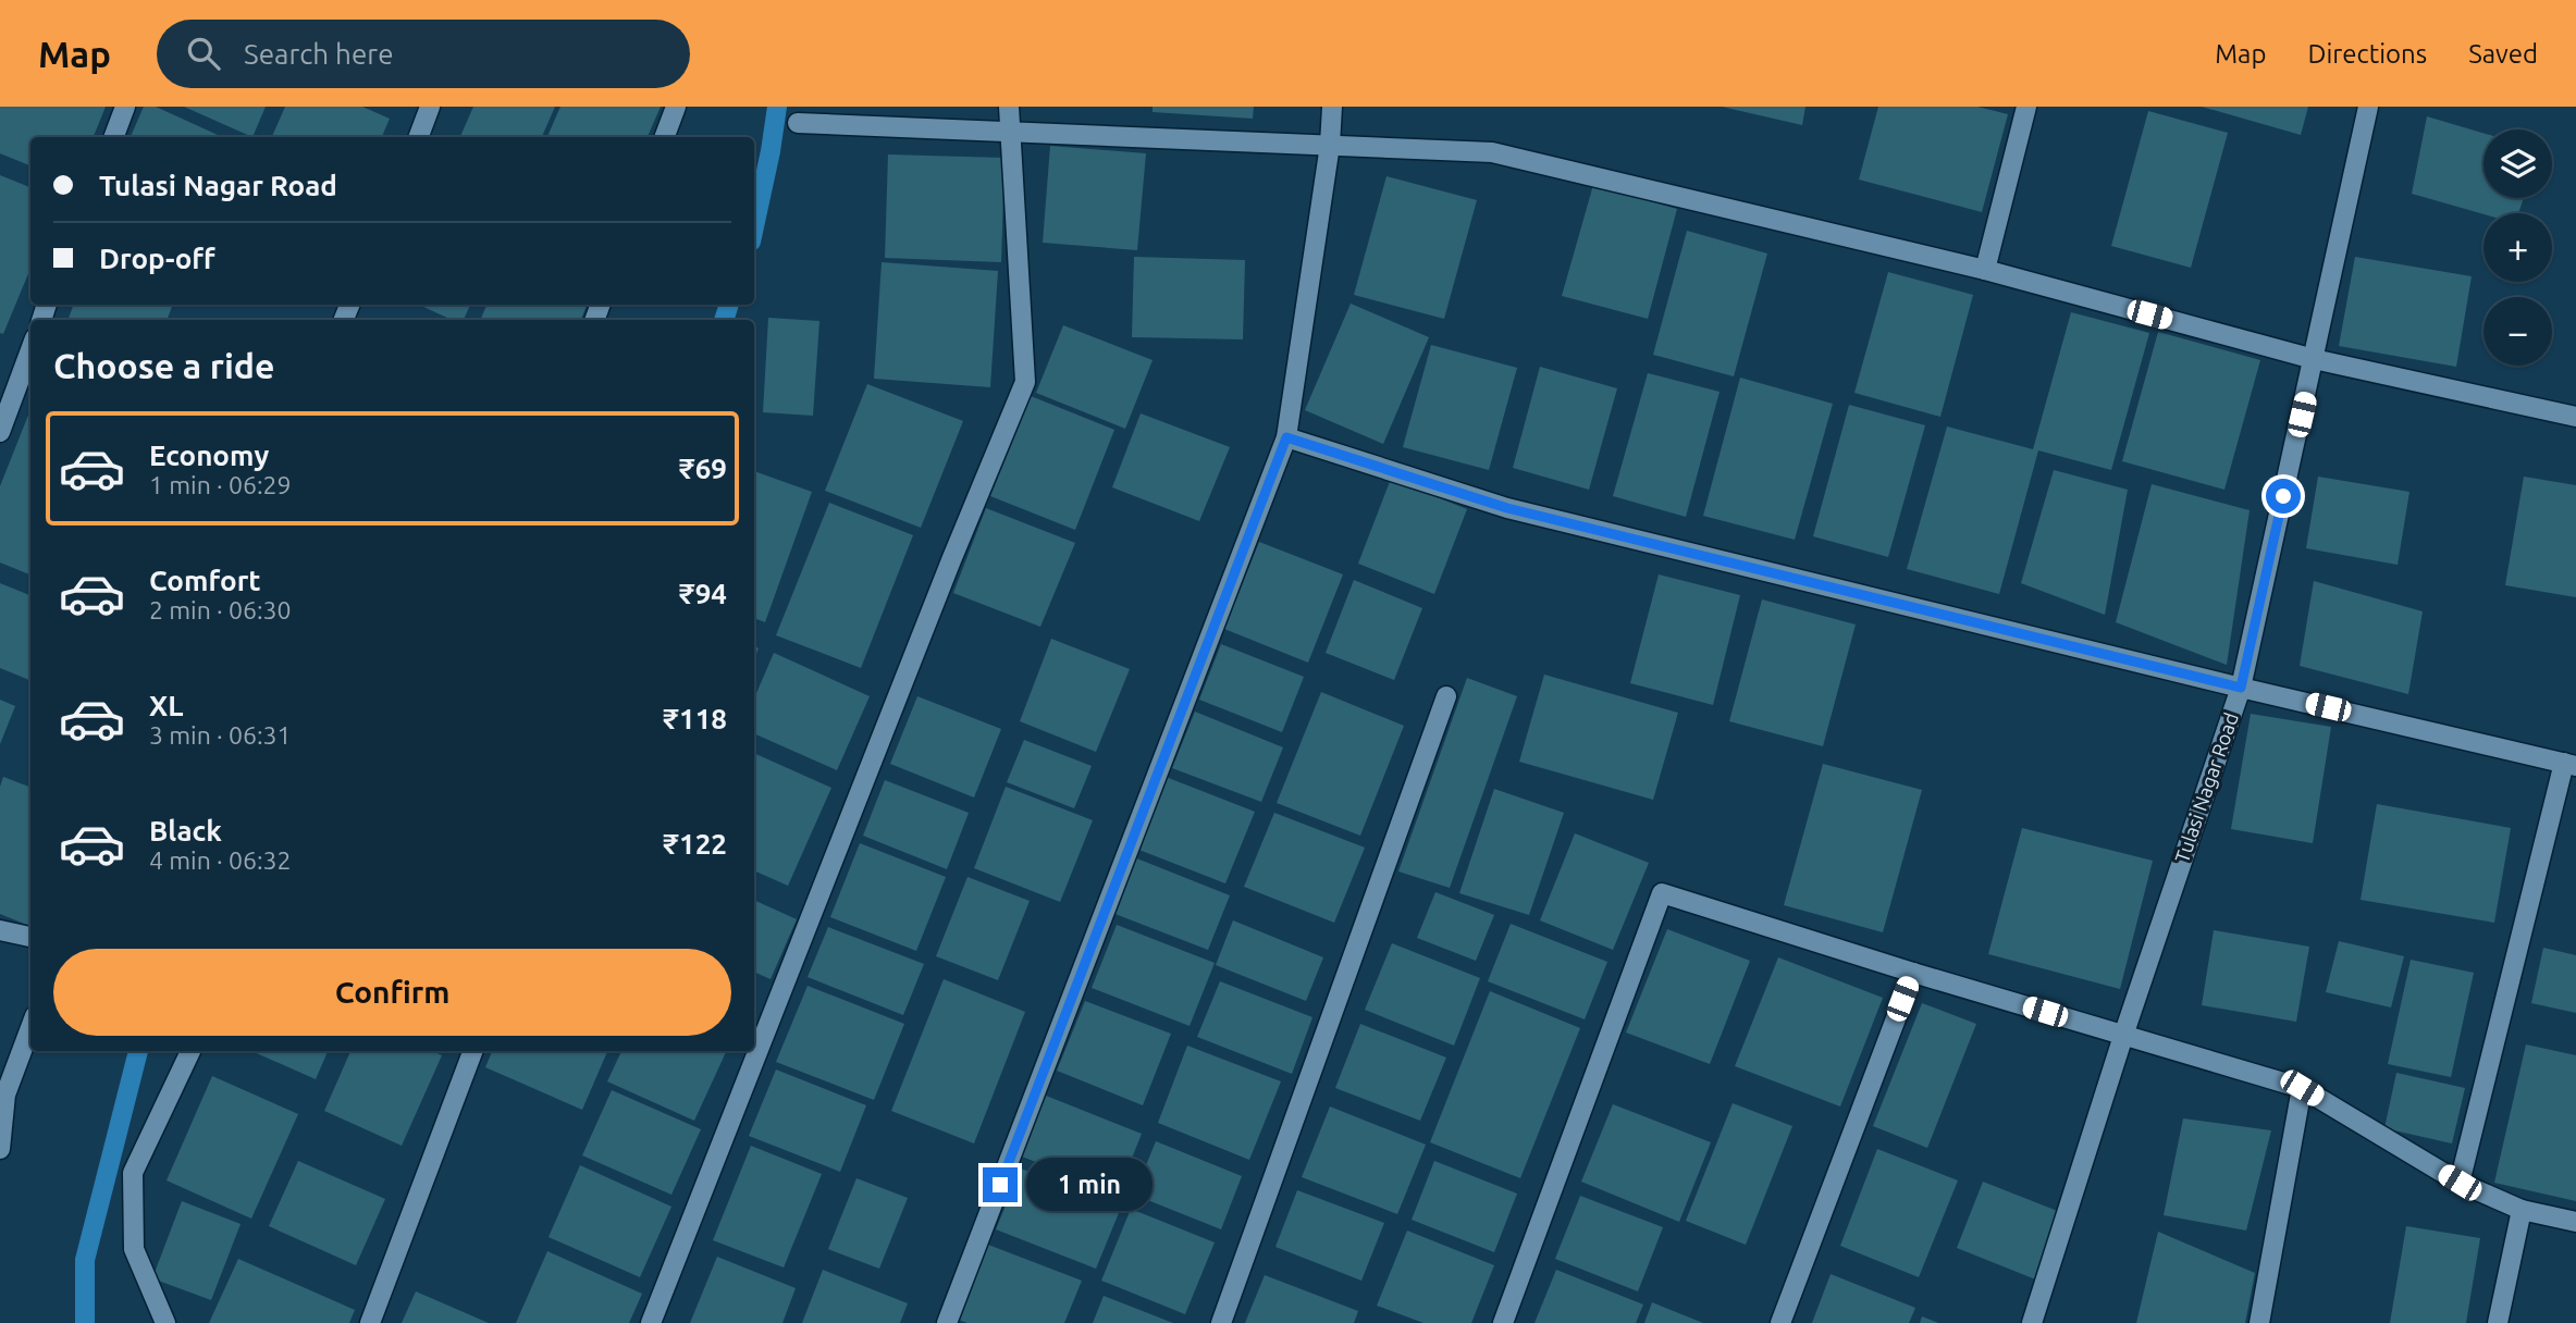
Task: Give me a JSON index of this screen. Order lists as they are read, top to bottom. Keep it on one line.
{"streets":{"street":["Tulasi Nagar Road"]},"page":{"header":"Map","search":"Search here","nav":["Map","Directions","Saved"],"map_buttons":["+","−"],"banner":["Tulasi Nagar Road","Drop-off"],"heading":"Choose a ride","list":[{"name":"Economy","note":"1 min · 06:29","value":"₹69"},{"name":"Comfort","note":"2 min · 06:30","value":"₹94"},{"name":"XL","note":"3 min · 06:31","value":"₹118"},{"name":"Black","note":"4 min · 06:32","value":"₹122"}],"buttons":"Confirm","bubble":"1 min"}}
